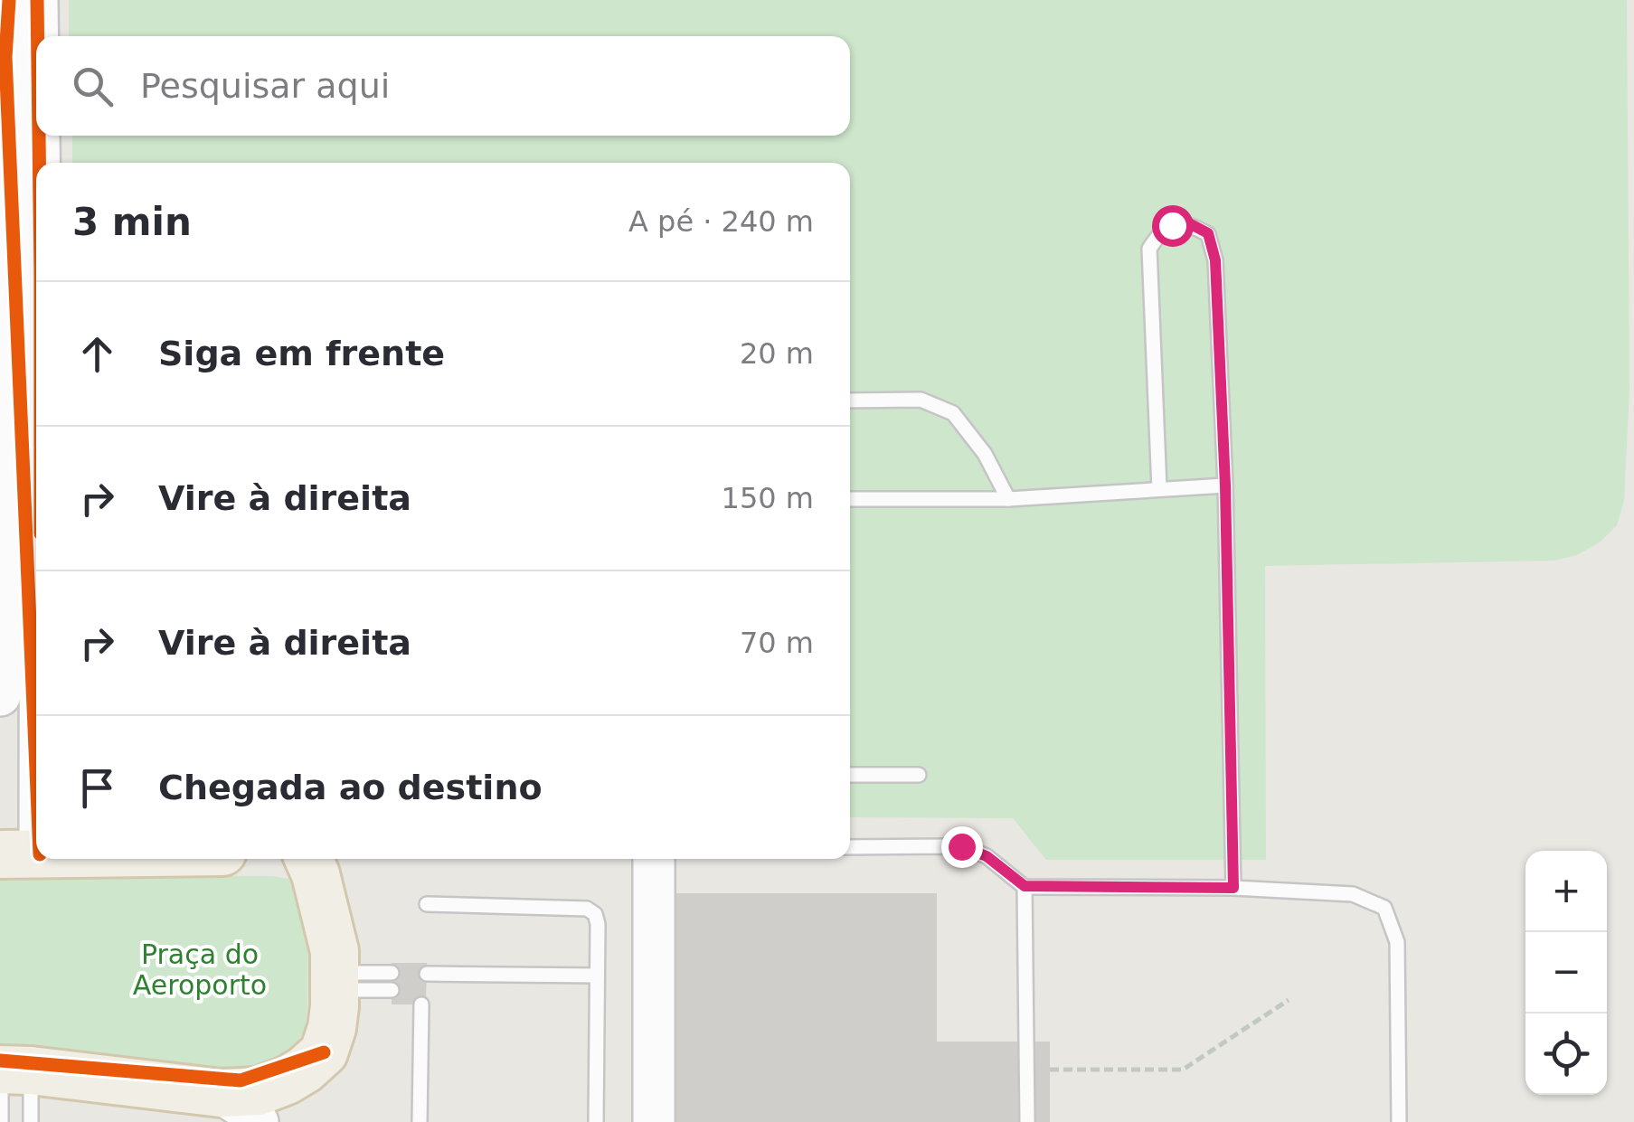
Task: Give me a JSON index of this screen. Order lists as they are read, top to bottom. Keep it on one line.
{"parks":["Praça do Aeroporto"],"page":{"search":"Pesquisar aqui","heading":["3 min","A pé · 240 m"],"list":[["Siga em frente","20 m"],["Vire à direita","150 m"],["Vire à direita","70 m"],"Chegada ao destino"],"map_buttons":["+","−"]}}
